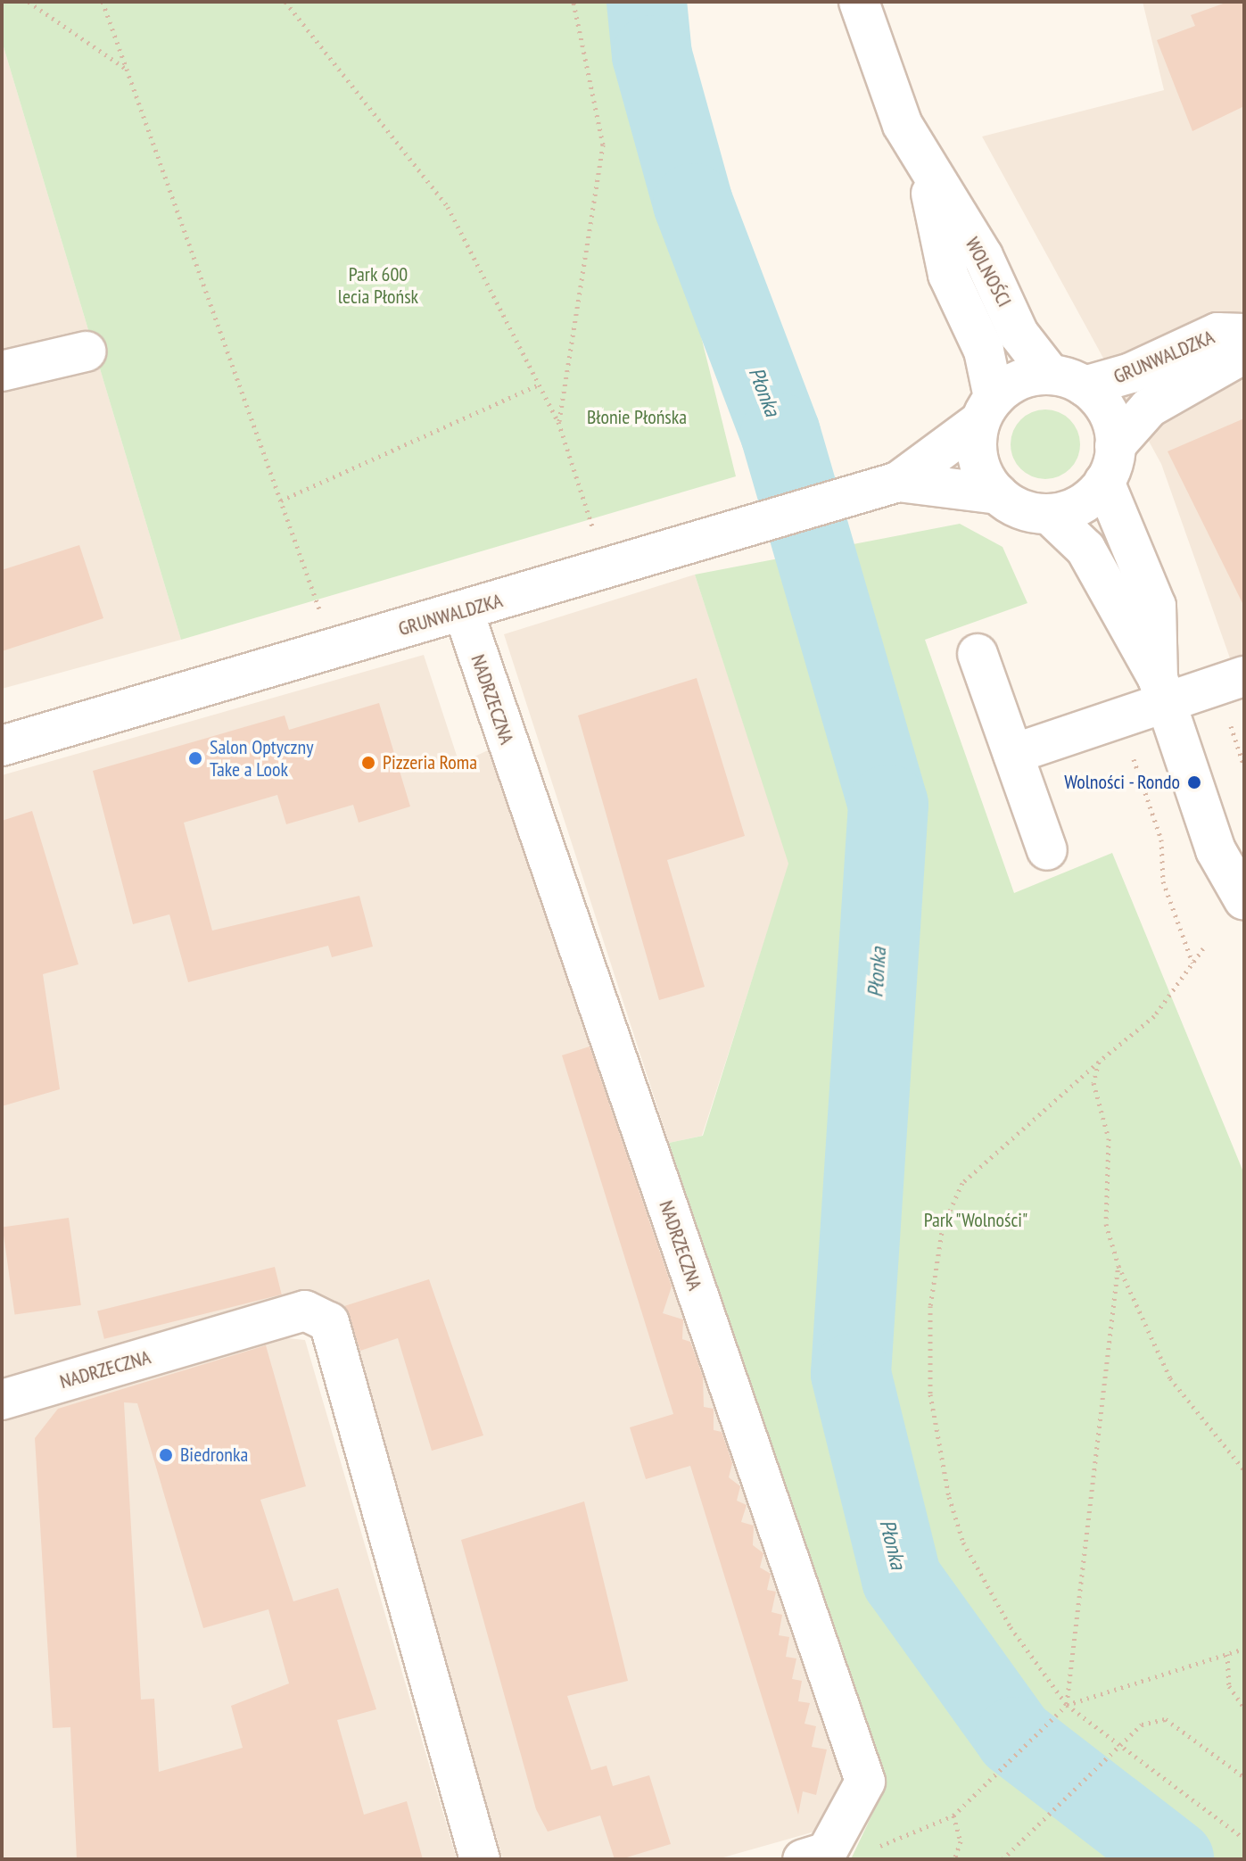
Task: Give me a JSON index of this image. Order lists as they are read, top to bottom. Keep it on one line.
{"streets":{"street":["WOLNOŚCI","GRUNWALDZKA","NADRZECZNA"]},"crossings":[["WOLNOŚCI","GRUNWALDZKA"],["GRUNWALDZKA","NADRZECZNA"]],"water":["Płonka"],"parks":["Park 600 lecia Płońsk","Błonie Płońska","Park \"Wolności\""],"places":["Salon Optyczny Take a Look","Pizzeria Roma","Wolności - Rondo","Biedronka"]}
